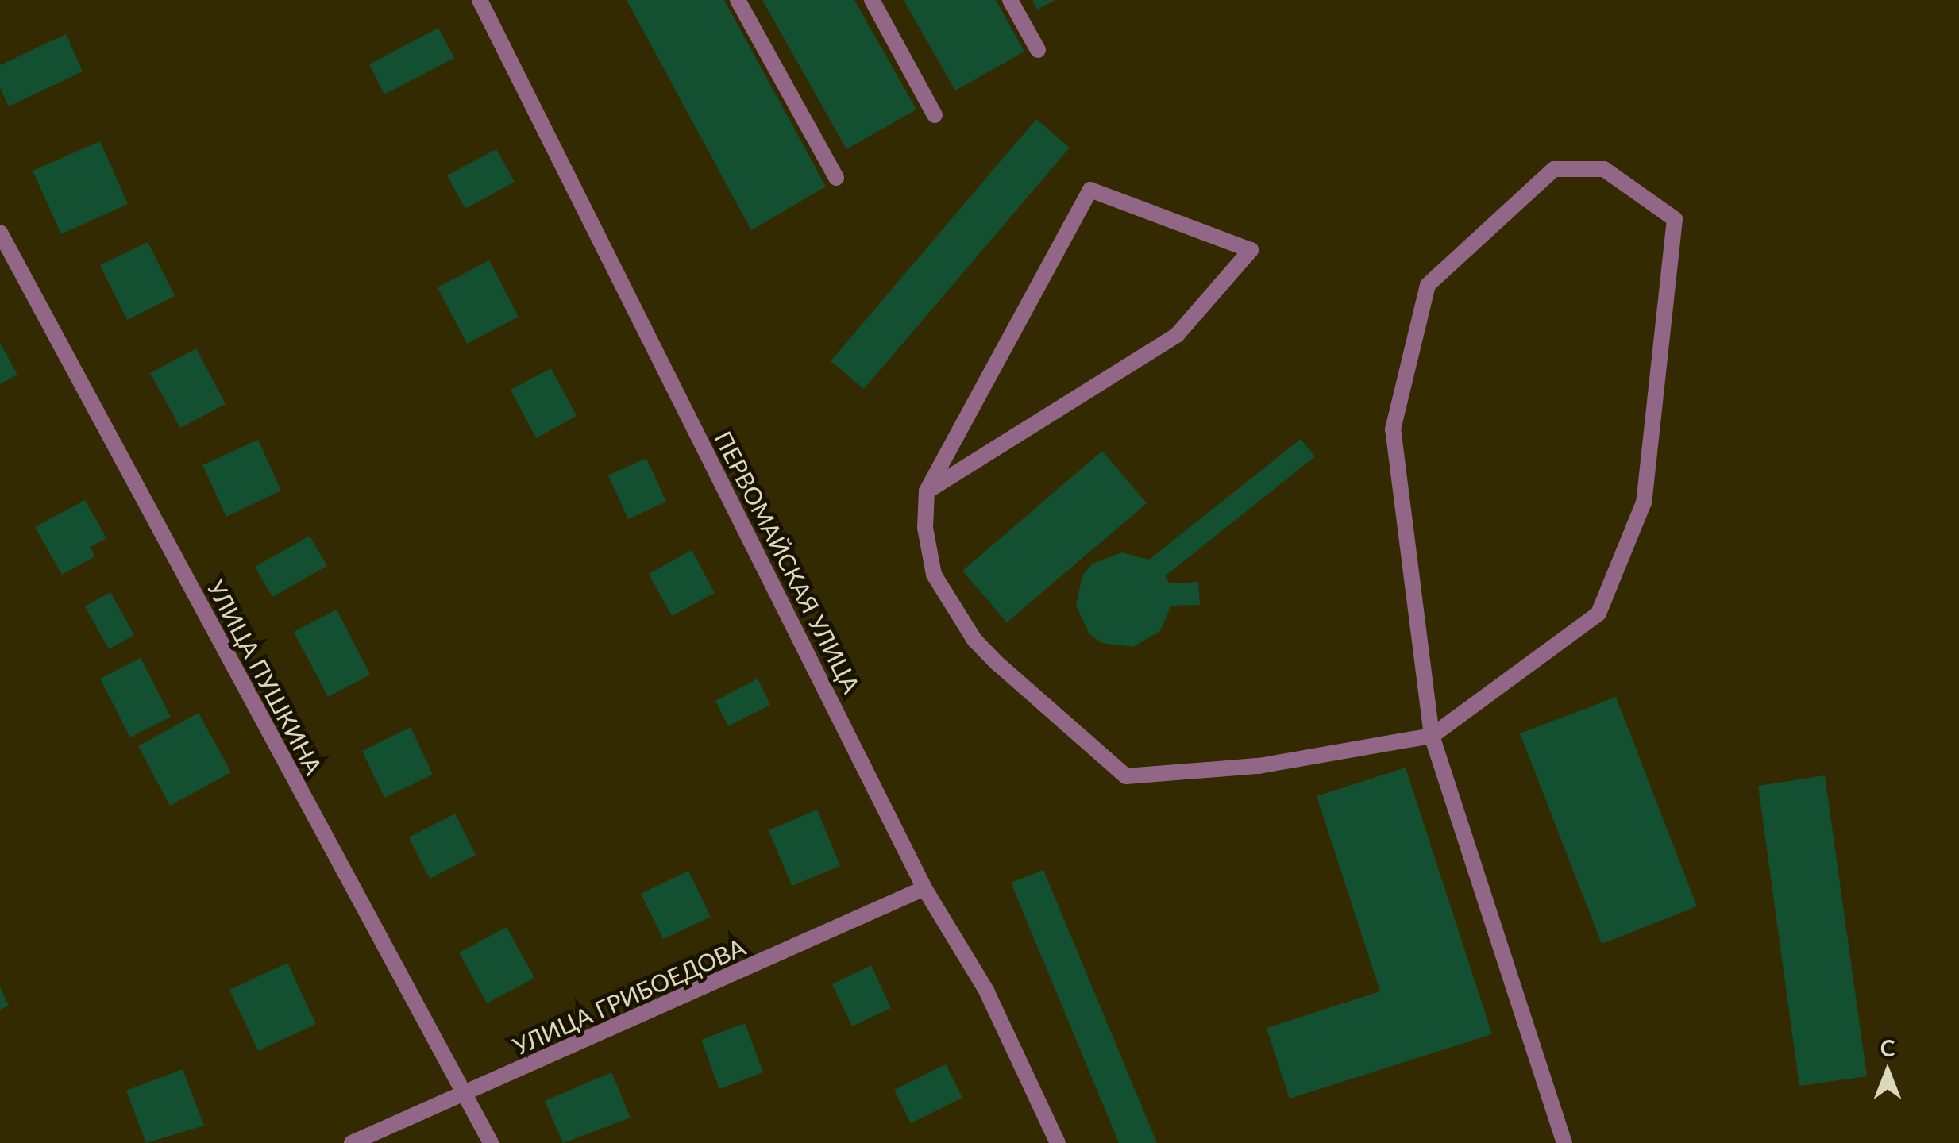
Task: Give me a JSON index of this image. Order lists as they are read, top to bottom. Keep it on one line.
{"streets":{"street":["ПЕРВОМАЙСКАЯ УЛИЦА","УЛИЦА ПУШКИНА","УЛИЦА ГРИБОЕДОВА"]},"crossings":[["ПЕРВОМАЙСКАЯ УЛИЦА","УЛИЦА ГРИБОЕДОВА"],["УЛИЦА ПУШКИНА","УЛИЦА ГРИБОЕДОВА"]],"north":"top"}
